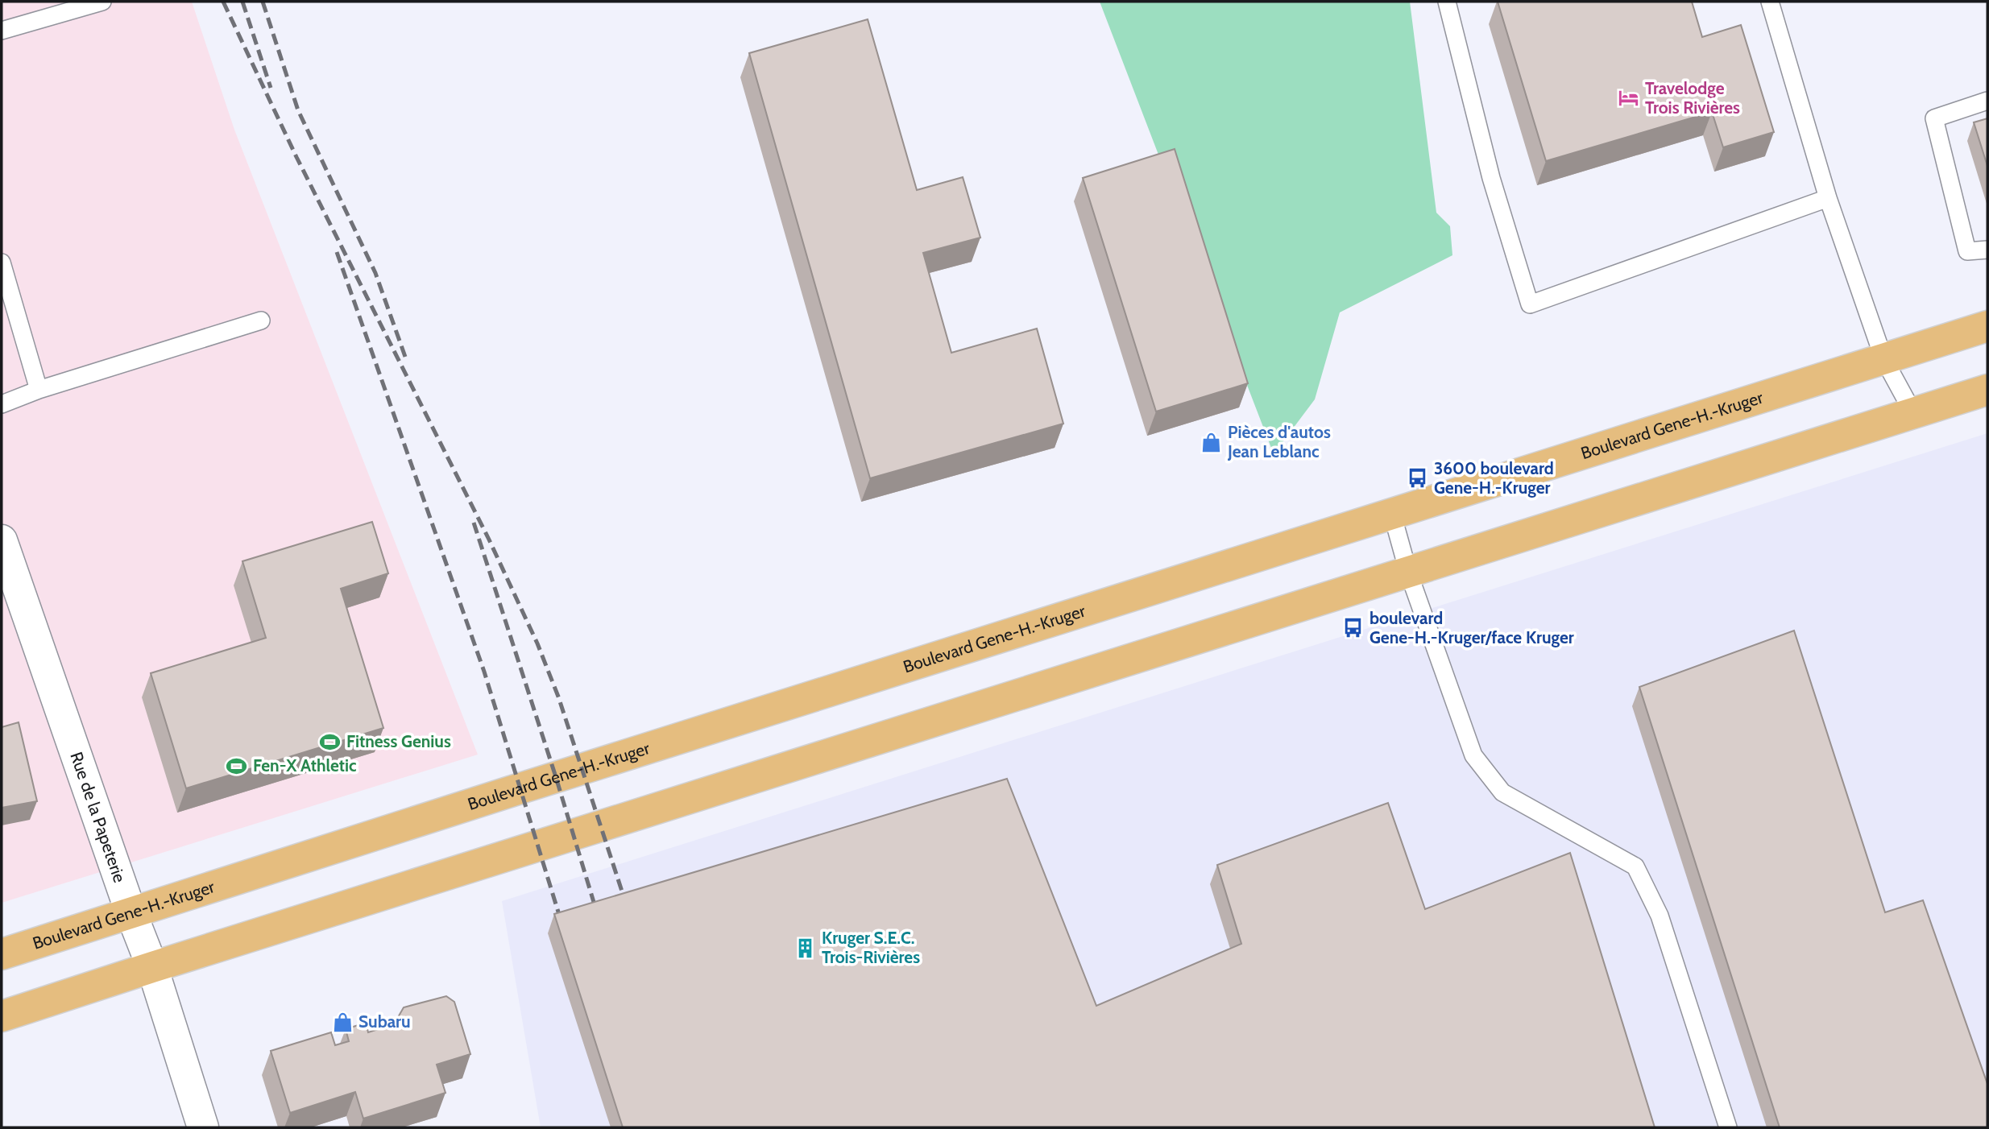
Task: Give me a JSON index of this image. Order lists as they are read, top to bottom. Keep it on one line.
{"streets":{"main road":["Boulevard Gene-H.-Kruger"],"street":["Rue de la Papeterie"]},"crossings":[["Boulevard Gene-H.-Kruger","Rue de la Papeterie"]],"places":{"hotel":["Travelodge Trois Rivières"],"shop":["Pièces d'autos Jean Leblanc","Subaru"],"bus stop":["3600 boulevard Gene-H.-Kruger","boulevard Gene-H.-Kruger/face Kruger"],"sports":["Fitness Genius","Fen-X Athletic"],"building":["Kruger S.E.C. Trois-Rivières"]}}
